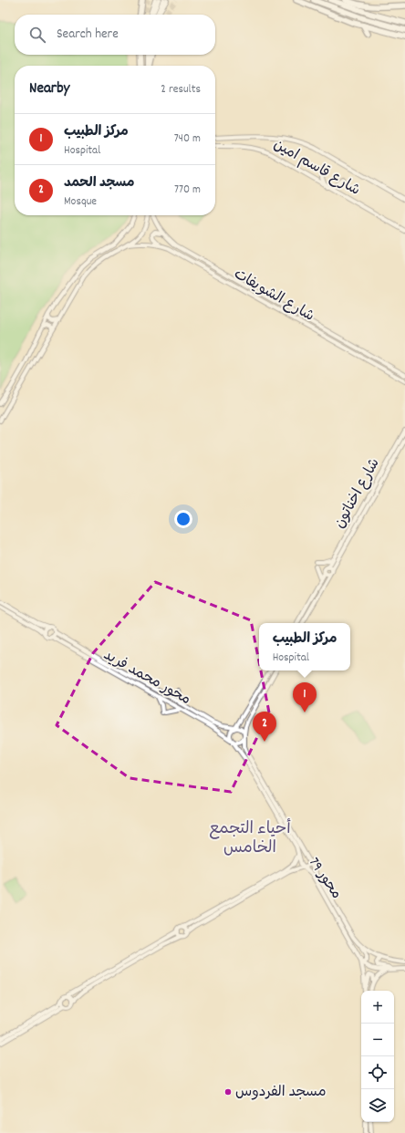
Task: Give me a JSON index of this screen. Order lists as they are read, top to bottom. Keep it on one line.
{"streets":{"main road":["شارع قاسم امين","شارع الشويفات","شارع اخناتون","محور محمد فريد","محور 79"]},"crossings":[["محور محمد فريد","محور 79"]],"districts":["أحياء التجمع الخامس"],"places":["مسجد الفردوس"],"page":{"search":"Search here","heading":["Nearby","2 results"],"list":[{"mark":"1","name":"مركز الطبيب","note":"Hospital","value":"740 m"},{"mark":"2","name":"مسجد الحمد","note":"Mosque","value":"770 m"}],"popup":["مركز الطبيب","Hospital"],"pins":["1","2"],"map_buttons":["+","−"]}}
